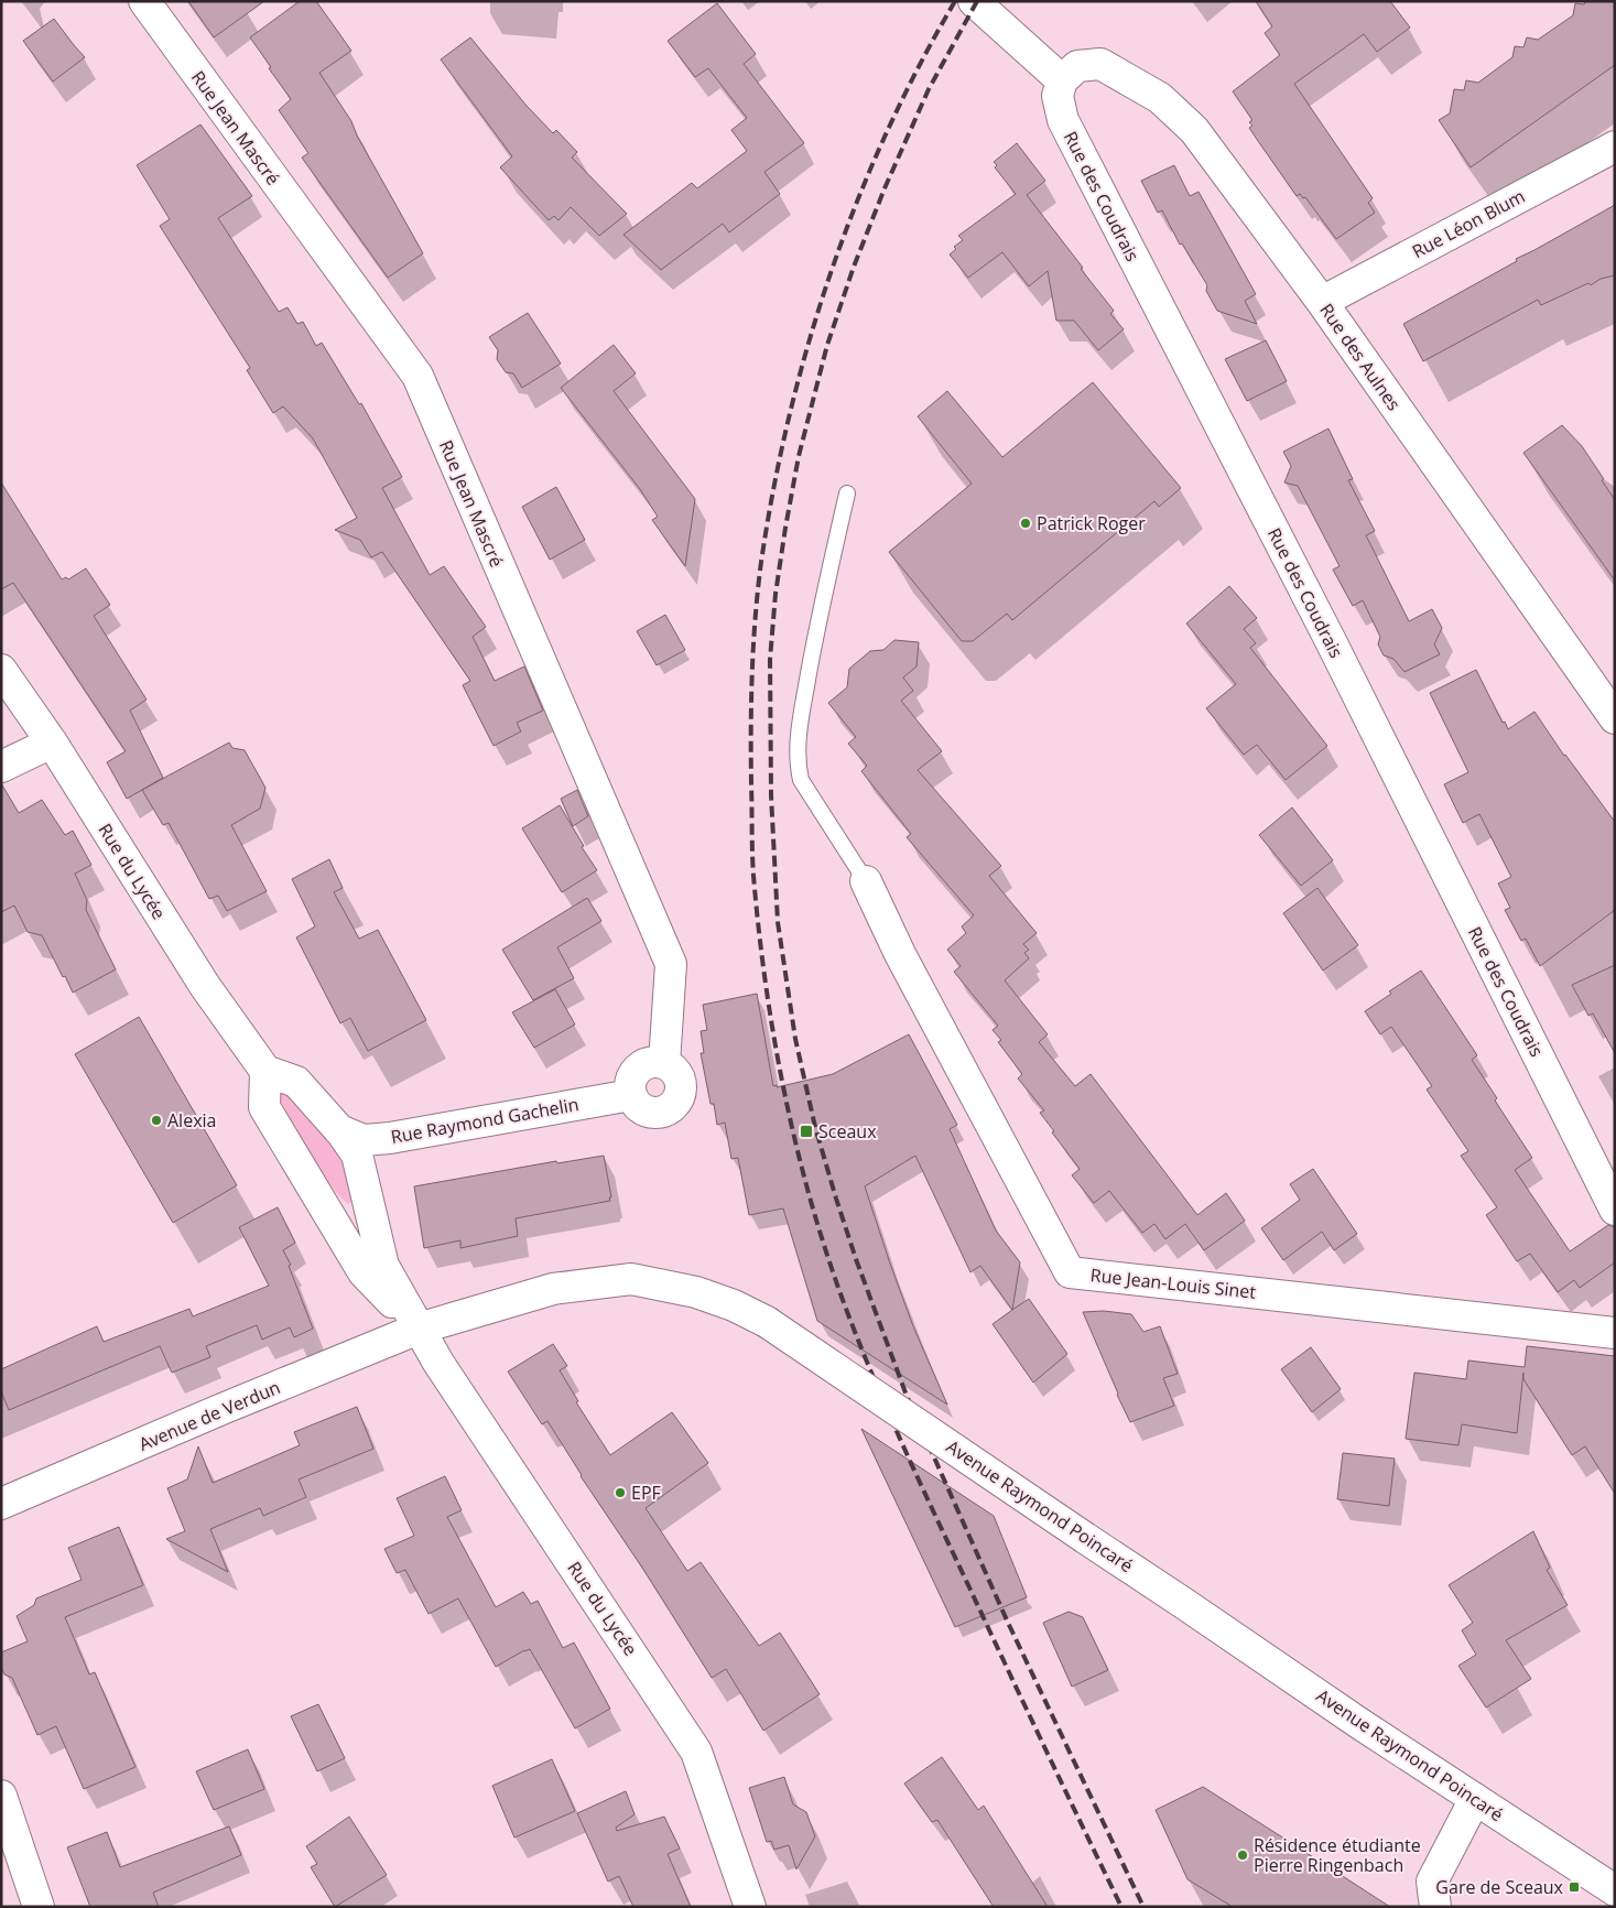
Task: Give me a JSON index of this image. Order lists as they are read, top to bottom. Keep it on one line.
{"streets":{"street":["Rue Jean Mascré","Rue des Coudrais","Rue Léon Blum","Rue des Aulnes","Rue du Lycée","Rue Raymond Gachelin","Rue Jean-Louis Sinet","Avenue de Verdun","Avenue Raymond Poincaré"]},"crossings":[["Rue Jean Mascré","Rue Raymond Gachelin"],["Rue des Coudrais","Rue des Aulnes"],["Rue Léon Blum","Rue des Aulnes"],["Rue du Lycée","Rue Raymond Gachelin"],["Rue du Lycée","Avenue de Verdun"],["Rue du Lycée","Avenue Raymond Poincaré"],["Avenue de Verdun","Avenue Raymond Poincaré"]],"places":{"other":["Patrick Roger","Alexia","EPF","Résidence étudiante Pierre Ringenbach"],"transit":["Sceaux","Gare de Sceaux"]}}
